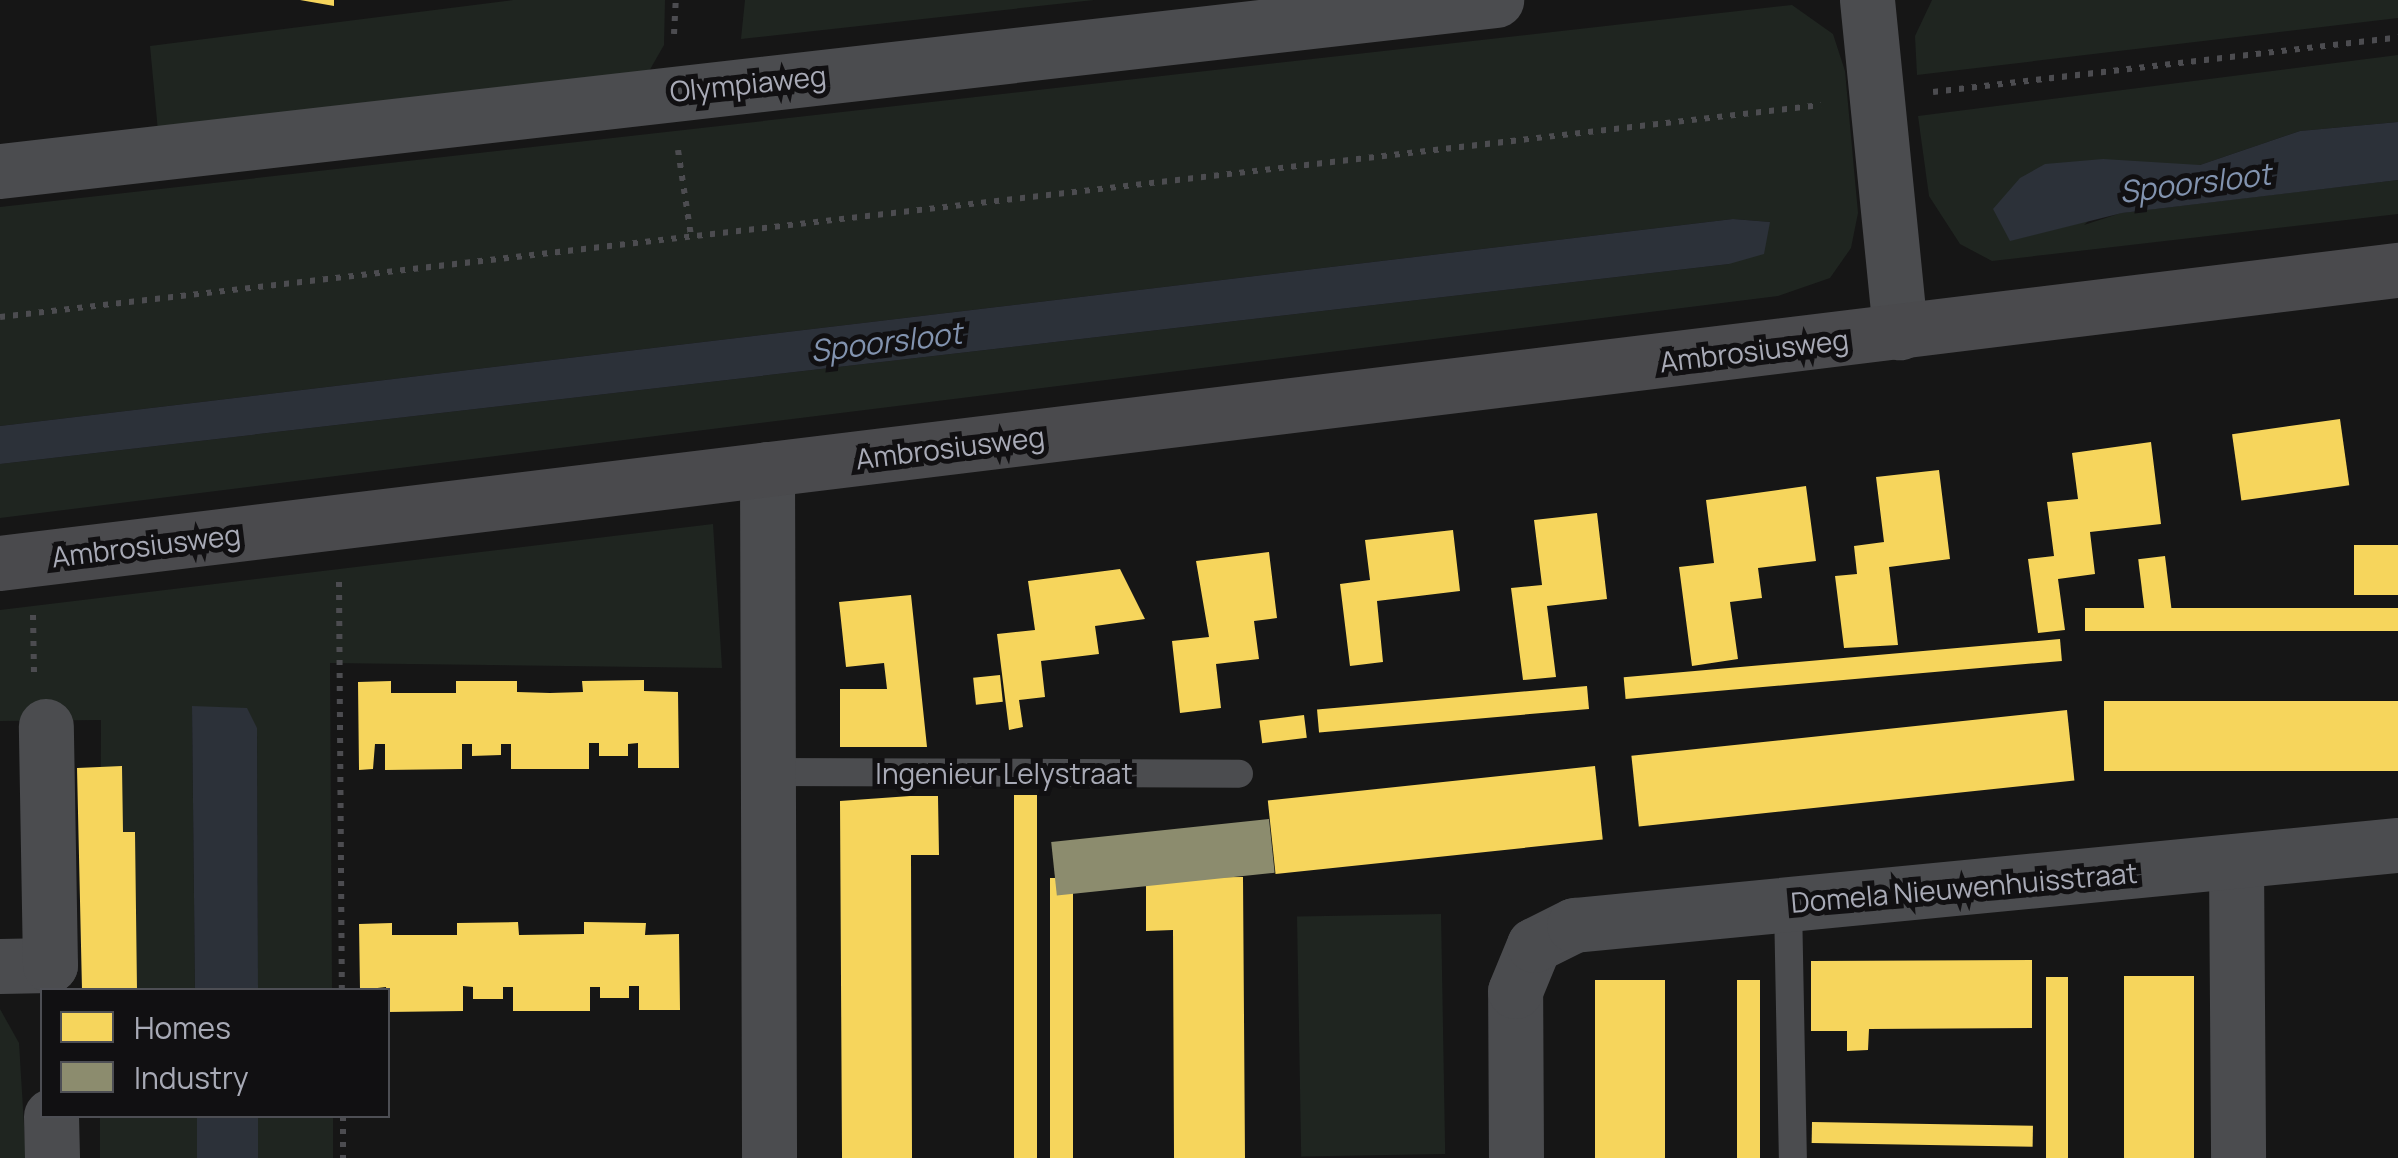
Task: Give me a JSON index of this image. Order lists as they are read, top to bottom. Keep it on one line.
{"streets":{"main road":["Ambrosiusweg"],"street":["Olympiaweg","Domela Nieuwenhuisstraat"],"lane":["Ingenieur Lelystraat"]},"water":["Spoorsloot"],"legend":["Homes","Industry"]}
